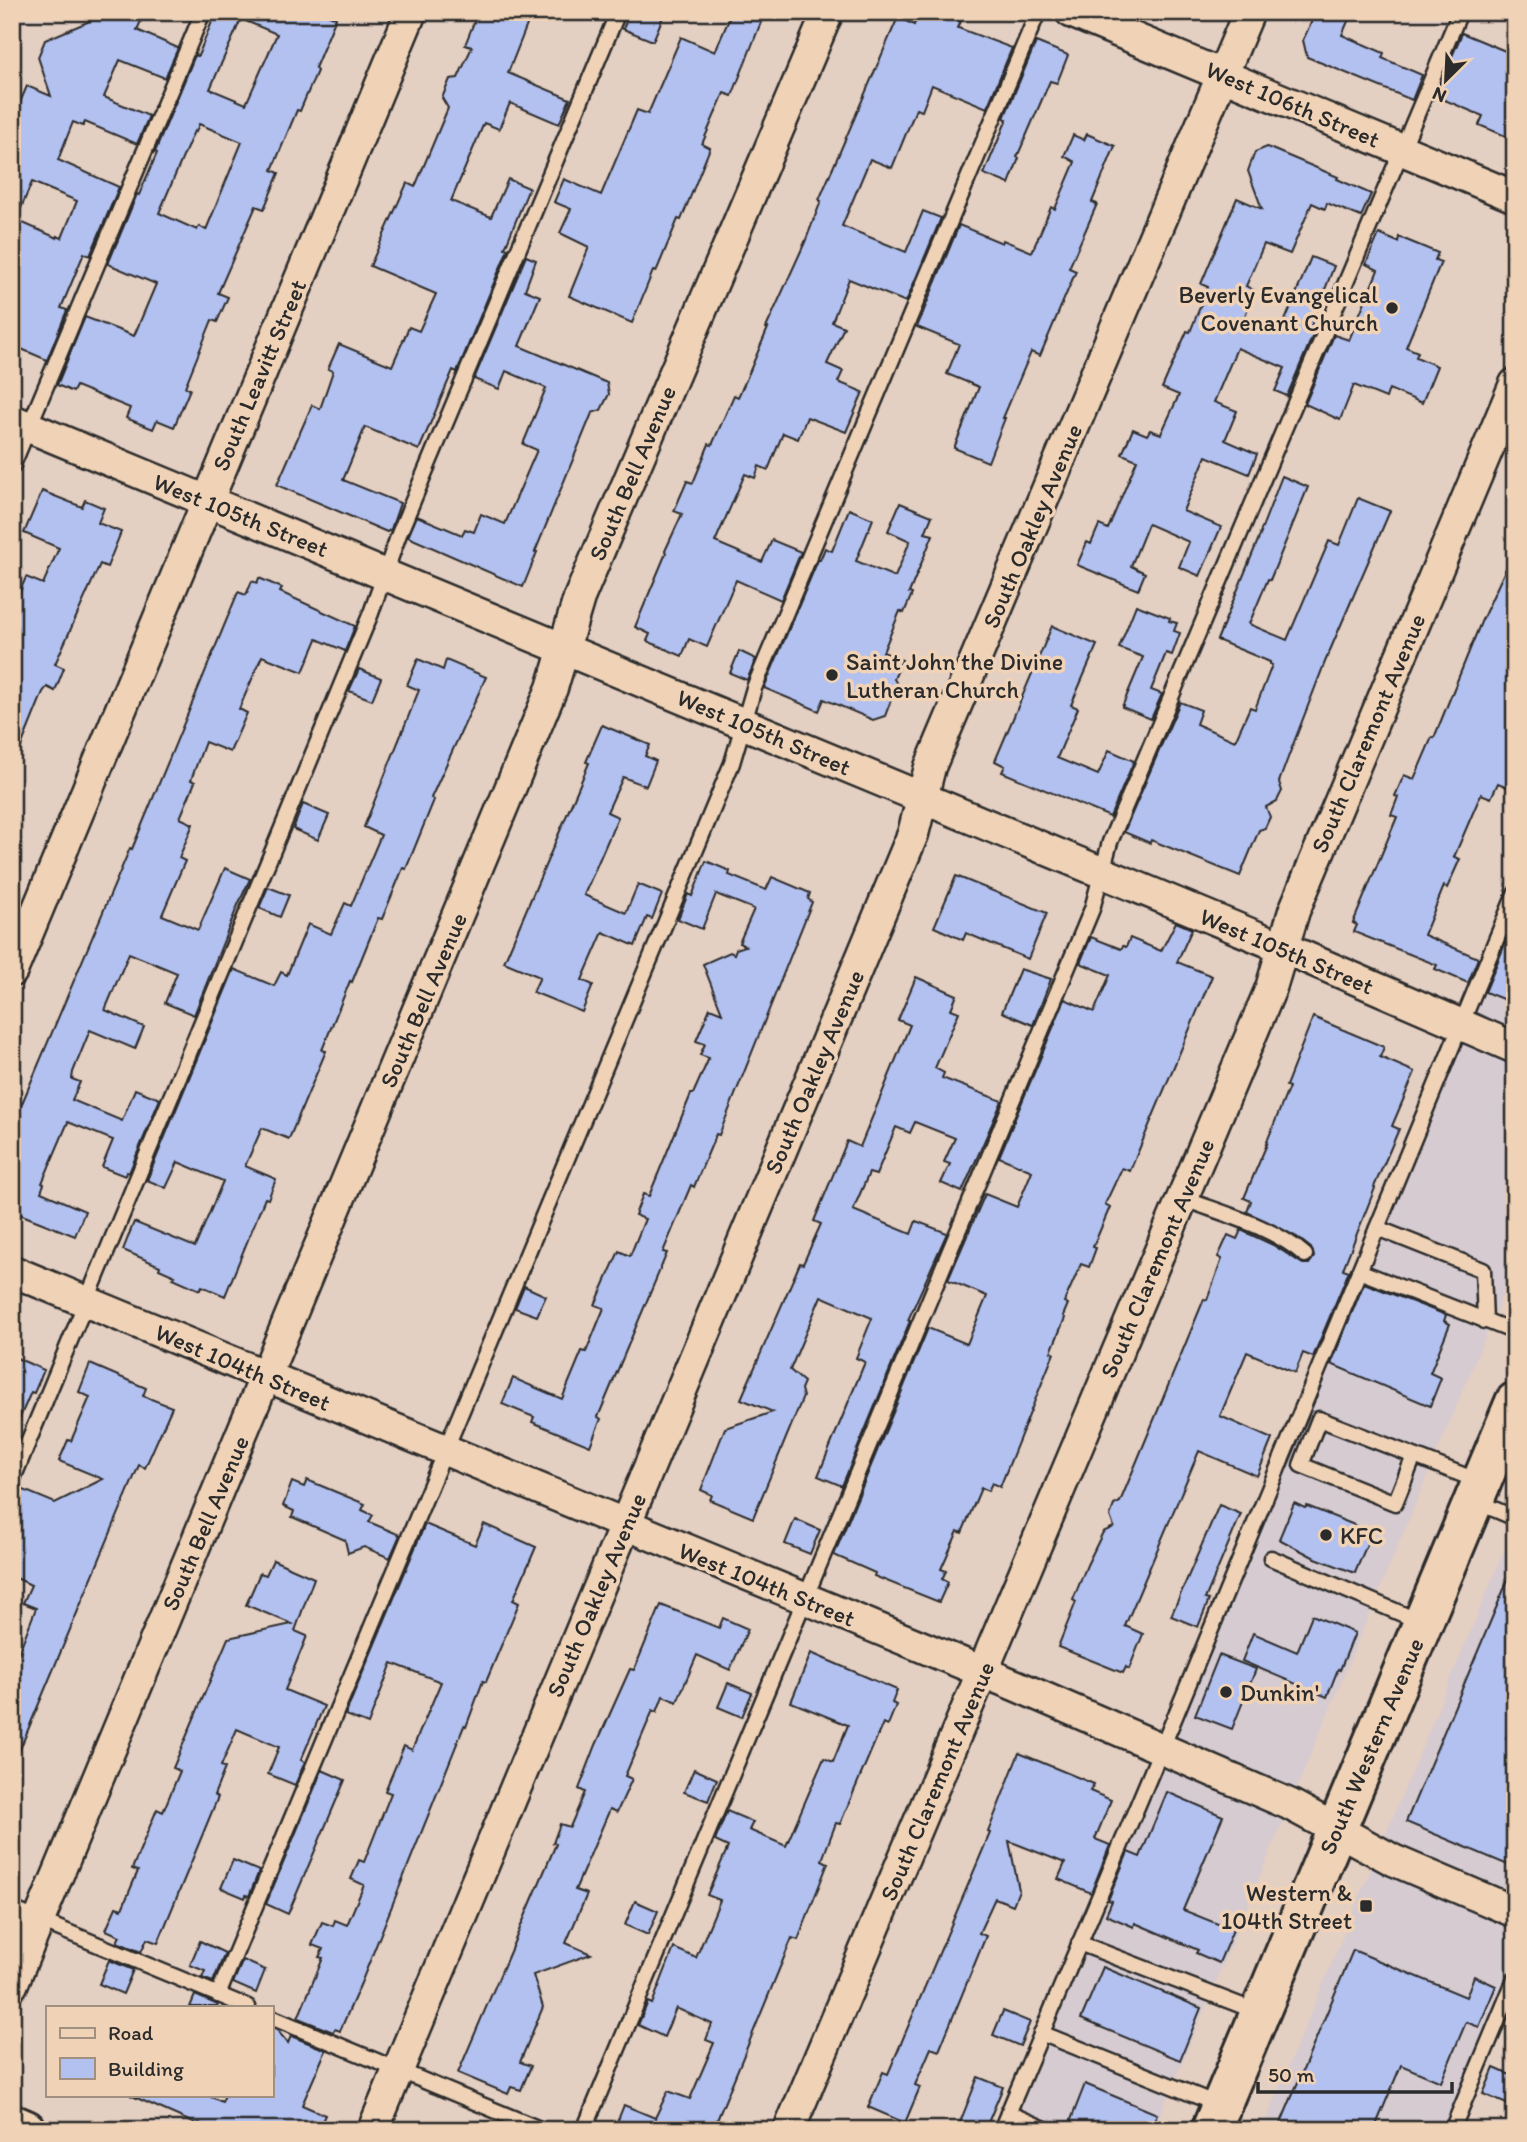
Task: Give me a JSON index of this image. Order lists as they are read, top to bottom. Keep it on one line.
{"streets":{"main road":["South Western Avenue"],"street":["West 106th Street","South Leavitt Street","South Bell Avenue","West 105th Street","South Oakley Avenue","South Claremont Avenue","West 104th Street"]},"crossings":[["West 106th Street","South Oakley Avenue"],["South Leavitt Street","West 105th Street"],["South Bell Avenue","West 105th Street"],["South Bell Avenue","West 104th Street"],["West 105th Street","South Oakley Avenue"],["West 105th Street","South Claremont Avenue"],["South Oakley Avenue","West 104th Street"],["South Claremont Avenue","West 104th Street"],["West 104th Street","South Western Avenue"]],"places":{"other":["Beverly Evangelical Covenant Church","Saint John the Divine Lutheran Church","KFC","Dunkin'"],"transit":["Western & 104th Street"]},"legend":["Road","Building"],"scale_bar":"50 m","north":"bottom left"}
